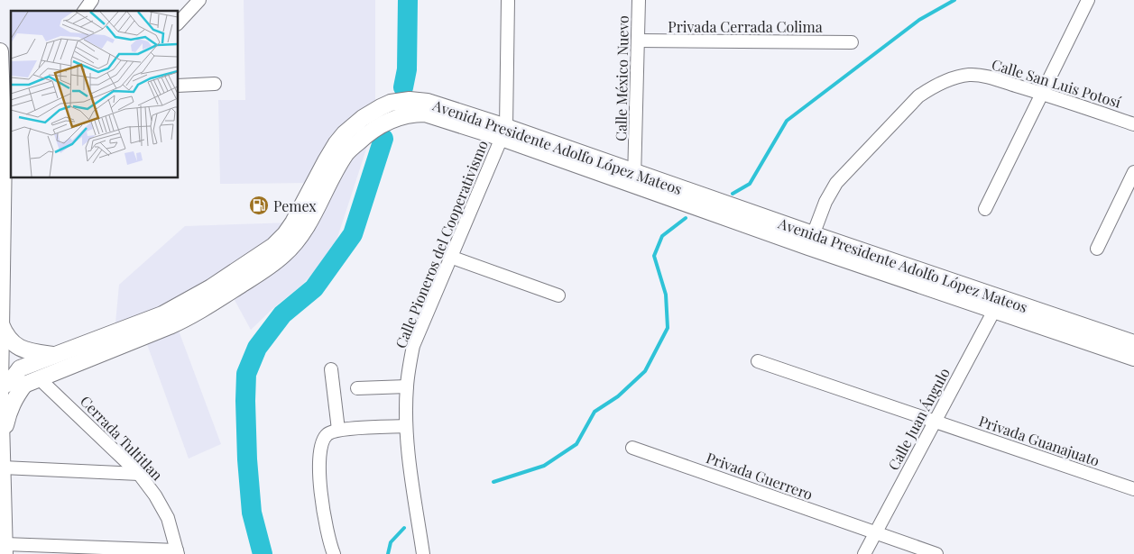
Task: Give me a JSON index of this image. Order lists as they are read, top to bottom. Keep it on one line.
{"streets":{"main road":["Avenida Presidente Adolfo López Mateos"],"street":["Privada Cerrada Colima","Calle México Nuevo","Calle San Luis Potosí","Calle Pioneros del Cooperativismo","Calle Juan Ángulo","Cerrada Tultitlan","Privada Guanajuato","Privada Guerrero"]},"crossings":[["Privada Cerrada Colima","Calle México Nuevo"],["Calle México Nuevo","Avenida Presidente Adolfo López Mateos"],["Calle San Luis Potosí","Avenida Presidente Adolfo López Mateos"],["Avenida Presidente Adolfo López Mateos","Calle Pioneros del Cooperativismo"],["Avenida Presidente Adolfo López Mateos","Calle Juan Ángulo"],["Avenida Presidente Adolfo López Mateos","Cerrada Tultitlan"],["Calle Juan Ángulo","Privada Guanajuato"],["Calle Juan Ángulo","Privada Guerrero"]],"places":{"fuel station":["Pemex"]}}
